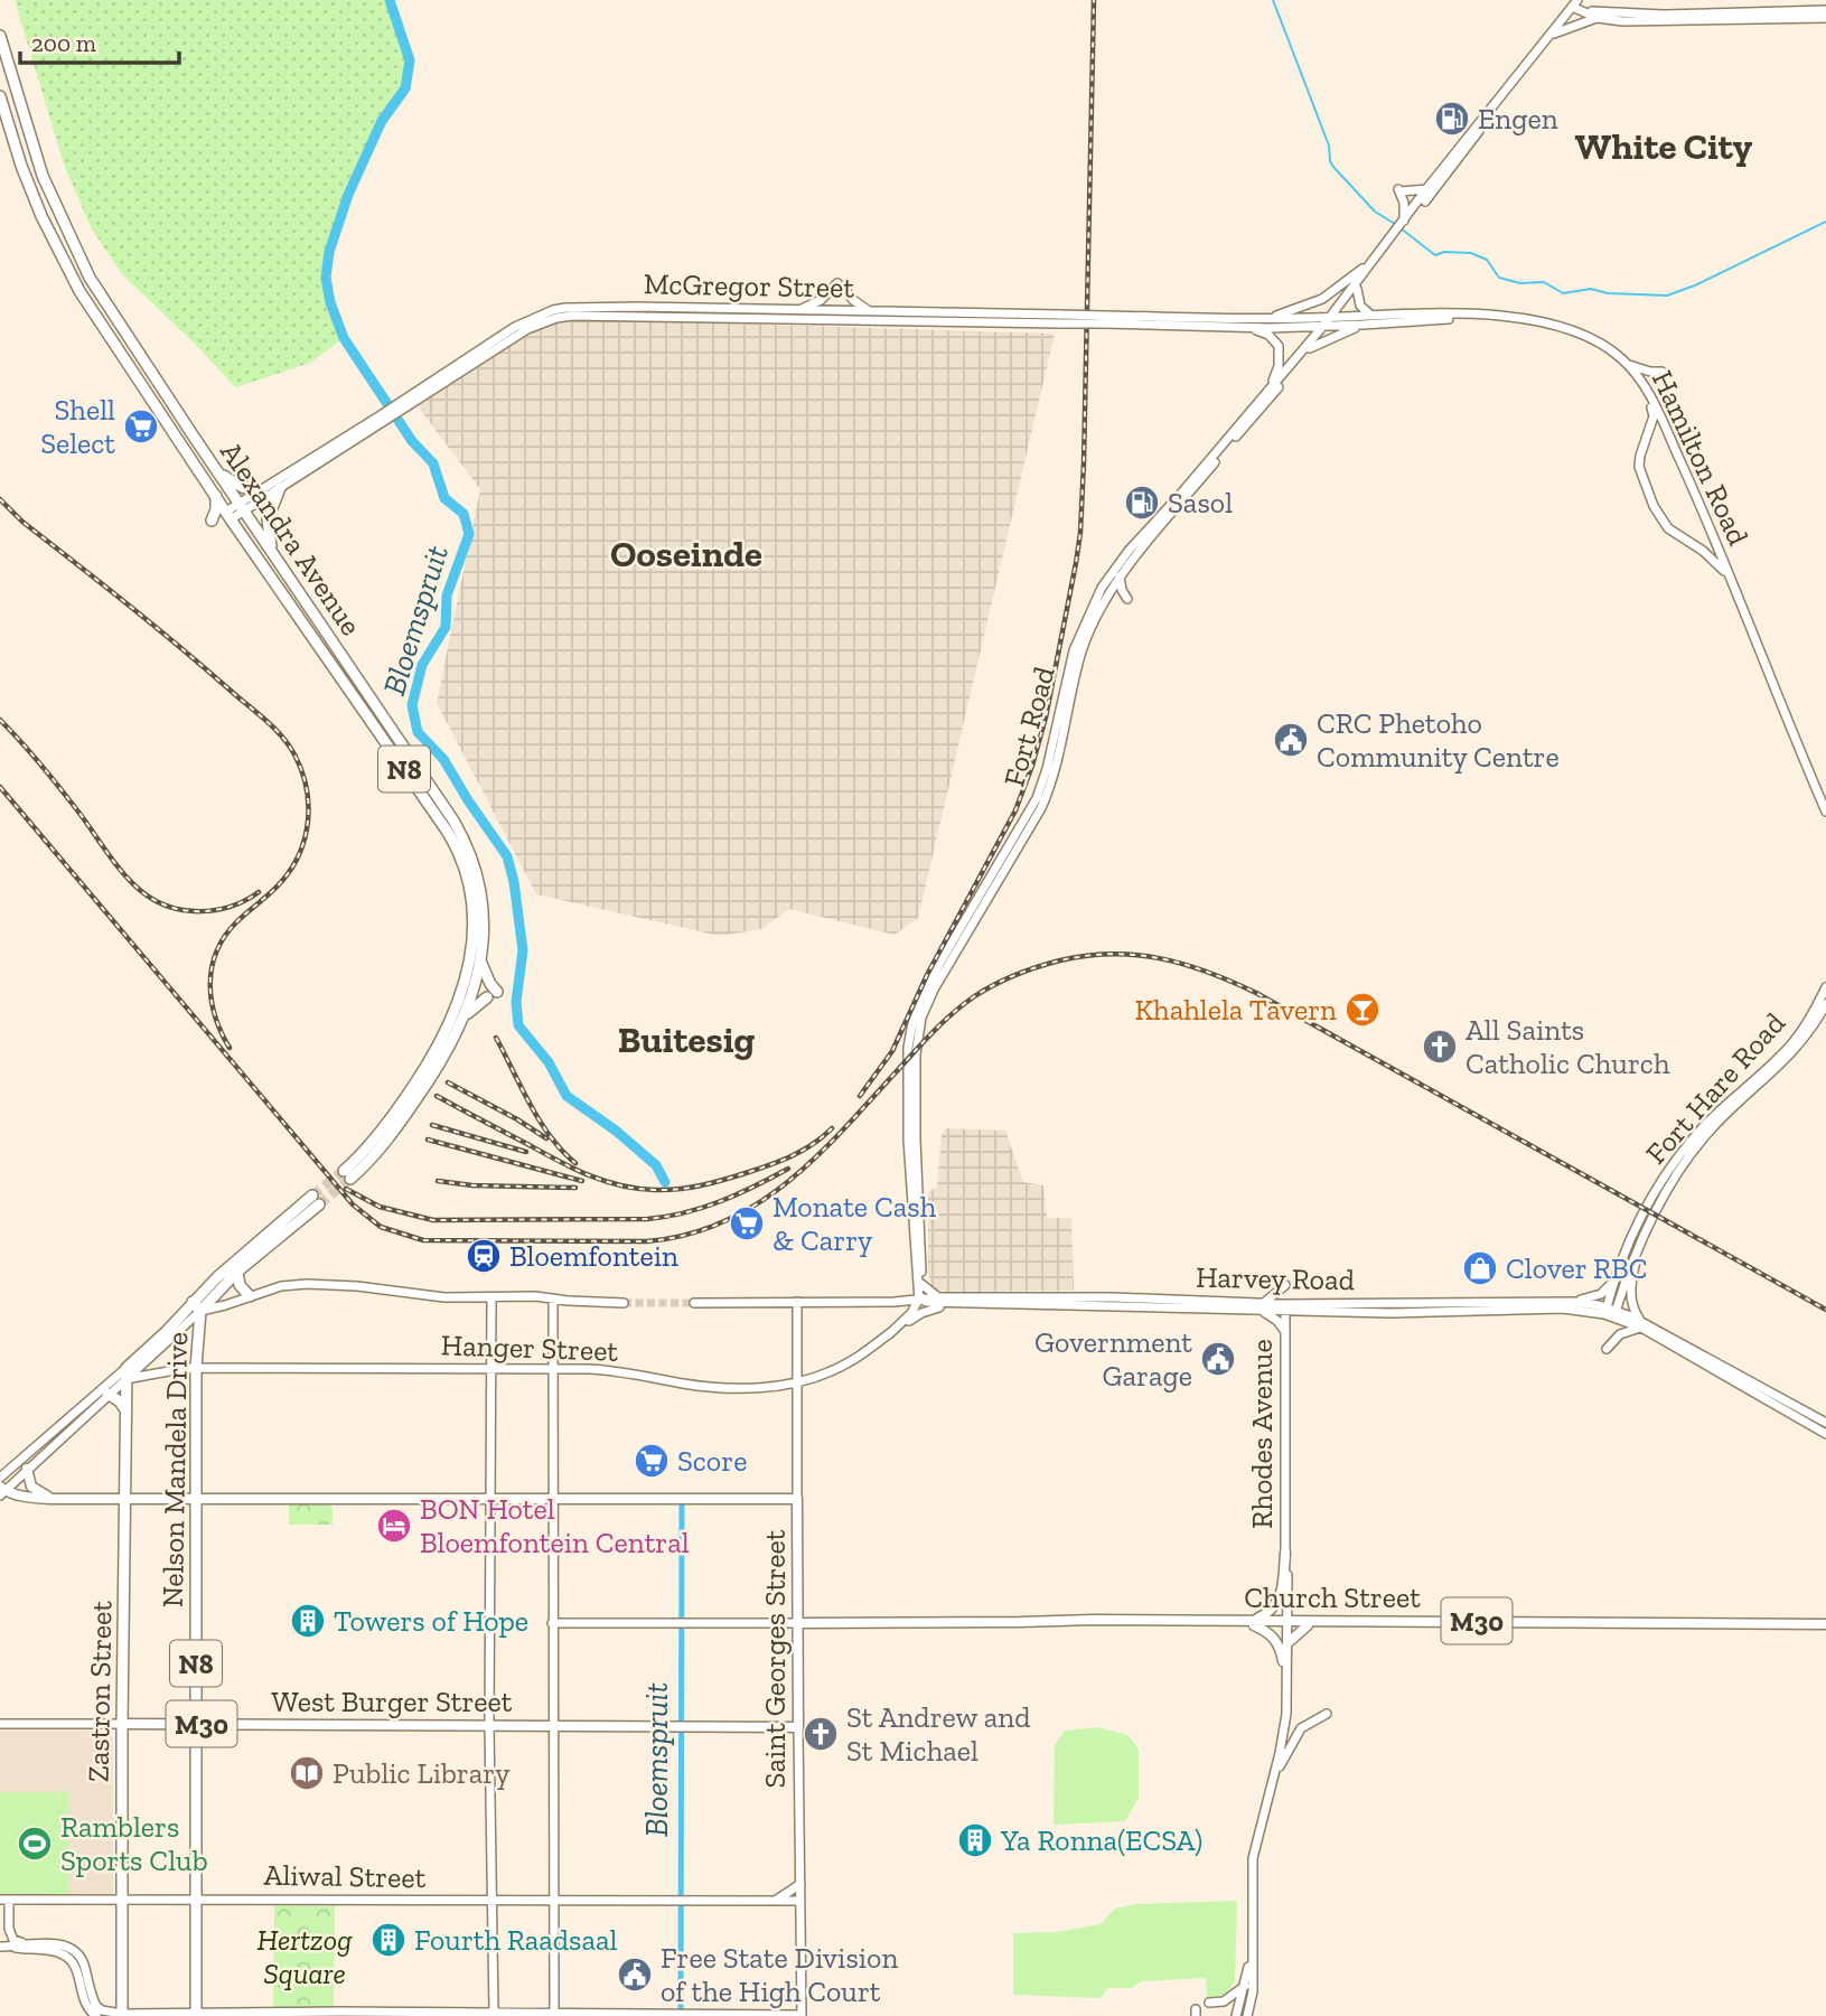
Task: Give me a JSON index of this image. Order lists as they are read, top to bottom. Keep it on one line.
{"streets":{"highway":["Alexandra Avenue","N8","Nelson Mandela Drive","Zastron Street"],"main road":["McGregor Street","Hamilton Road","Fort Road","Fort Hare Road","Harvey Road","Hanger Street","Rhodes Avenue","Church Street","M30","Saint Georges Street","West Burger Street","Aliwal Street"]},"crossings":[["McGregor Street","Hamilton Road"],["McGregor Street","Alexandra Avenue"],["McGregor Street","Fort Road"],["Hamilton Road","Fort Road"],["Fort Road","Harvey Road"],["Fort Hare Road","Harvey Road"],["Harvey Road","Hanger Street"],["Harvey Road","Rhodes Avenue"],["Harvey Road","Saint Georges Street"],["Hanger Street","Nelson Mandela Drive"],["Hanger Street","Saint Georges Street"],["Hanger Street","Zastron Street"],["Rhodes Avenue","Church Street"],["Nelson Mandela Drive","West Burger Street"],["Nelson Mandela Drive","Aliwal Street"],["Church Street","Saint Georges Street"],["Saint Georges Street","West Burger Street"],["Saint Georges Street","Aliwal Street"],["Zastron Street","West Burger Street"],["Zastron Street","Aliwal Street"]],"districts":["White City","Ooseinde","Buitesig"],"water":["Bloemspruit"],"parks":["Hertzog Square"],"places":{"fuel station":["Engen","Sasol"],"supermarket":["Shell Select","Monate Cash & Carry","Score"],"public building":["CRC Phetoho Community Centre","Government Garage","Free State Division of the High Court"],"bar":["Khahlela Tavern"],"church":["All Saints Catholic Church","St Andrew and St Michael"],"station":["Bloemfontein"],"shop":["Clover RBC"],"hotel":["BON Hotel Bloemfontein Central"],"building":["Towers of Hope","Ya Ronna(ECSA)","Fourth Raadsaal"],"library":["Public Library"],"sports":["Ramblers Sports Club"]},"scale_bar":"200 m"}
